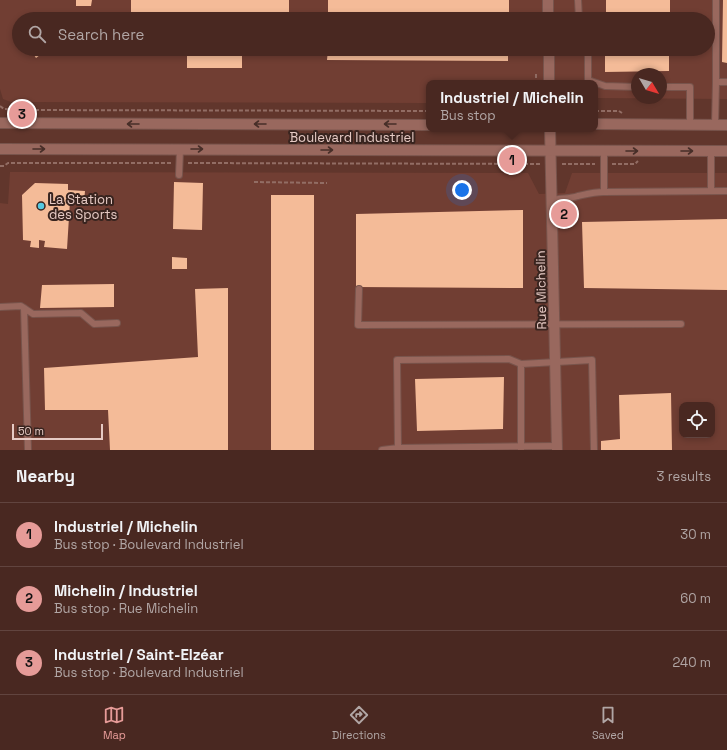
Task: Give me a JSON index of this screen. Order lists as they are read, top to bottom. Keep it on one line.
{"streets":{"street":["Boulevard Industriel","Rue Michelin"]},"crossings":[["Boulevard Industriel","Rue Michelin"]],"places":["La Station des Sports"],"scale_bar":"50 m","north":"bottom right","page":{"search":"Search here","popup":["Industriel / Michelin","Bus stop"],"pins":["3","1","2"],"scale":"50 m","heading":["Nearby","3 results"],"list":[{"mark":"1","name":"Industriel / Michelin","note":"Bus stop · Boulevard Industriel","value":"30 m"},{"mark":"2","name":"Michelin / Industriel","note":"Bus stop · Rue Michelin","value":"60 m"},{"mark":"3","name":"Industriel / Saint-Elzéar","note":"Bus stop · Boulevard Industriel","value":"240 m"}],"nav":["Map","Directions","Saved"]}}
